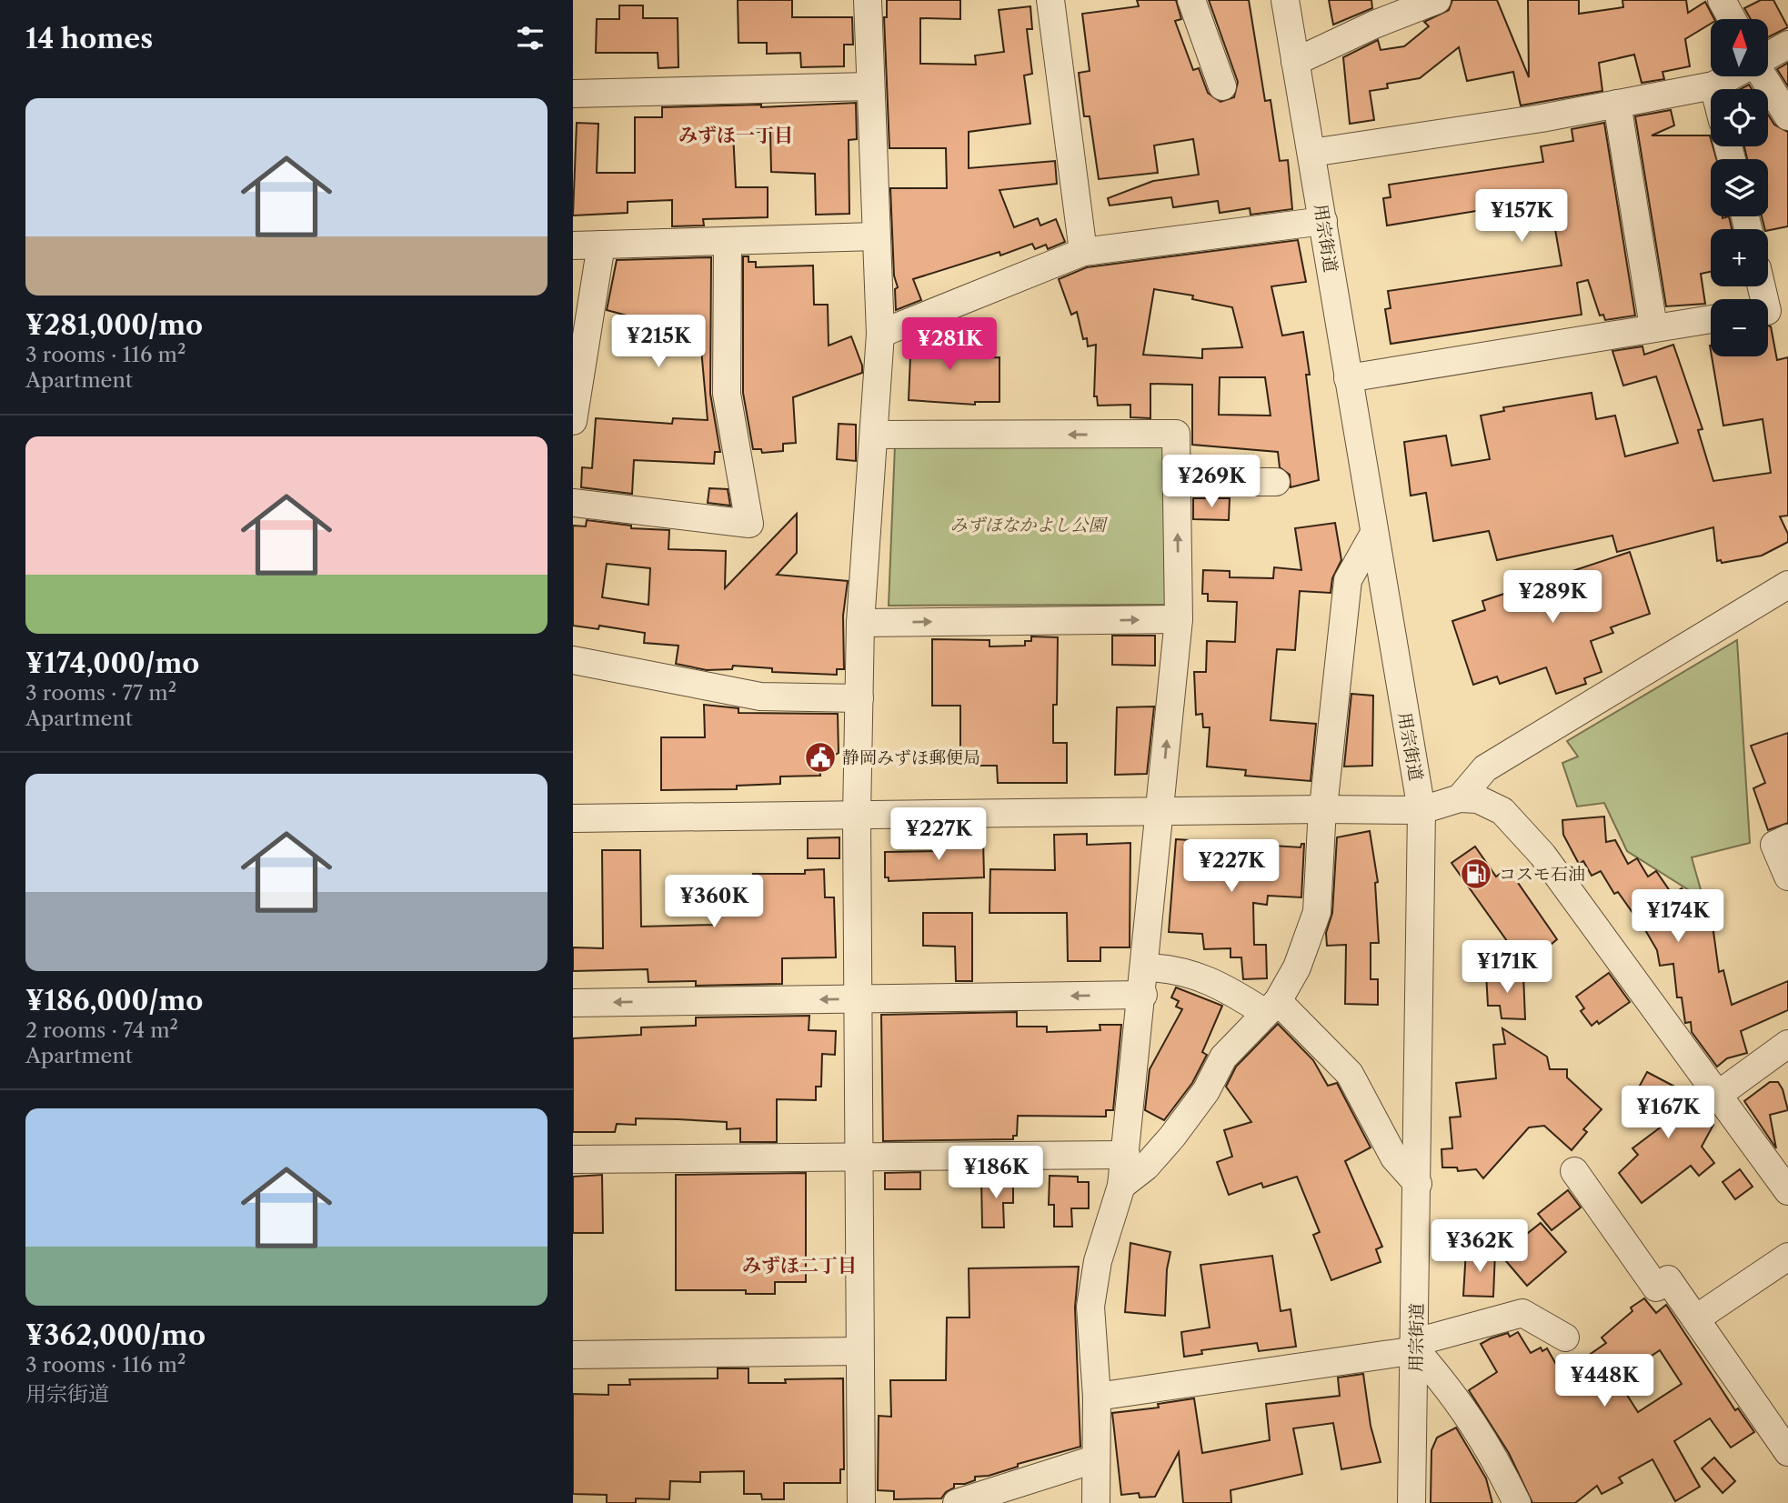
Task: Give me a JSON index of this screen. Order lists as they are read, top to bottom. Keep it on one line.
{"streets":{"street":["用宗街道"]},"districts":["みずほ一丁目","みずほ二丁目"],"parks":["みずほなかよし公園"],"places":{"public building":["静岡みずほ郵便局"],"fuel station":["コスモ石油"]},"north":"top","page":{"heading":"14 homes","map_buttons":["+","−"],"list":[{"name":"¥281,000/mo","note":"3 rooms · 116 m² · Apartment"},{"name":"¥174,000/mo","note":"3 rooms · 77 m² · Apartment"},{"name":"¥186,000/mo","note":"2 rooms · 74 m² · Apartment"},{"name":"¥362,000/mo","note":"3 rooms · 116 m² · 用宗街道"}],"price":["¥157K","¥215K","¥281K","¥269K","¥289K","¥227K","¥227K","¥360K","¥174K","¥171K","¥167K","¥186K","¥362K","¥448K"]}}
